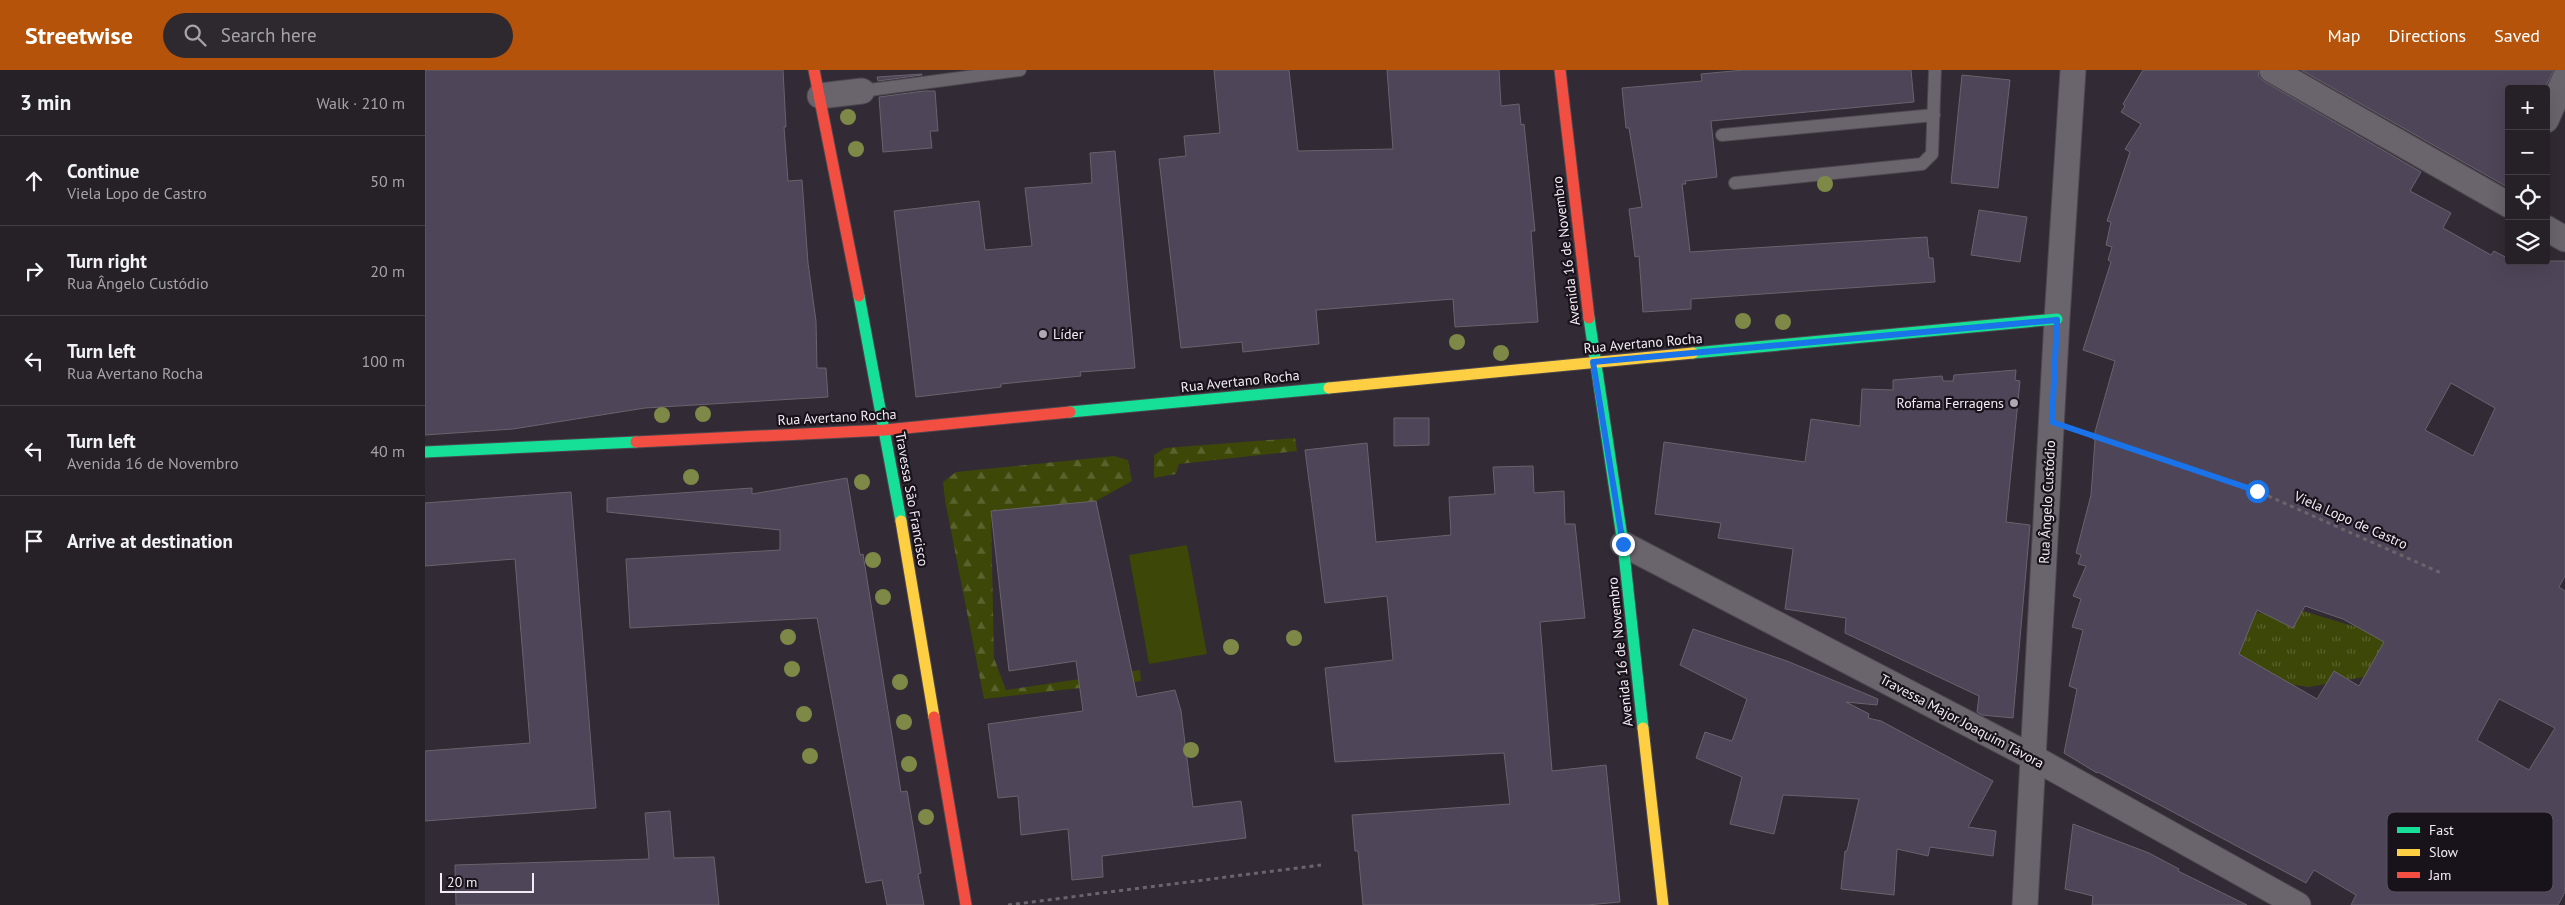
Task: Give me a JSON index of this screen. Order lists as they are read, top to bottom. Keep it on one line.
{"streets":{"street":["Avenida 16 de Novembro","Rua Avertano Rocha","Travessa São Francisco","Rua Ângelo Custódio","Travessa Major Joaquim Távora"],"path":["Viela Lopo de Castro"]},"crossings":[["Avenida 16 de Novembro","Rua Avertano Rocha"],["Avenida 16 de Novembro","Travessa Major Joaquim Távora"],["Rua Avertano Rocha","Travessa São Francisco"],["Rua Avertano Rocha","Rua Ângelo Custódio"],["Rua Ângelo Custódio","Viela Lopo de Castro"],["Rua Ângelo Custódio","Travessa Major Joaquim Távora"]],"places":["Líder","Rofama Ferragens"],"legend":["Fast","Slow","Jam"],"scale_bar":"20 m","page":{"header":"Streetwise","search":"Search here","nav":["Map","Directions","Saved"],"heading":["3 min","Walk · 210 m"],"map_buttons":["+","−"],"list":[["Continue","Viela Lopo de Castro","50 m"],["Turn right","Rua Ângelo Custódio","20 m"],["Turn left","Rua Avertano Rocha","100 m"],["Turn left","Avenida 16 de Novembro","40 m"],"Arrive at destination"],"scale":"20 m"}}
